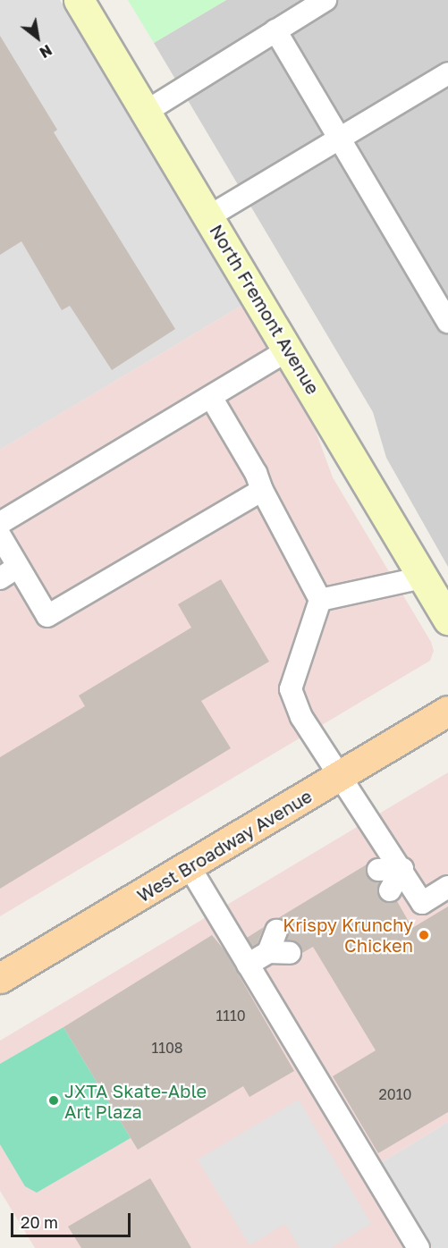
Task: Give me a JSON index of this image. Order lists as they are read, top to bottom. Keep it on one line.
{"streets":{"main road":["West Broadway Avenue"],"street":["North Fremont Avenue"]},"places":["Krispy Krunchy Chicken","JXTA Skate-Able Art Plaza"],"house_numbers":["1110","1108","2010"],"scale_bar":"20 m","north":"bottom right"}
